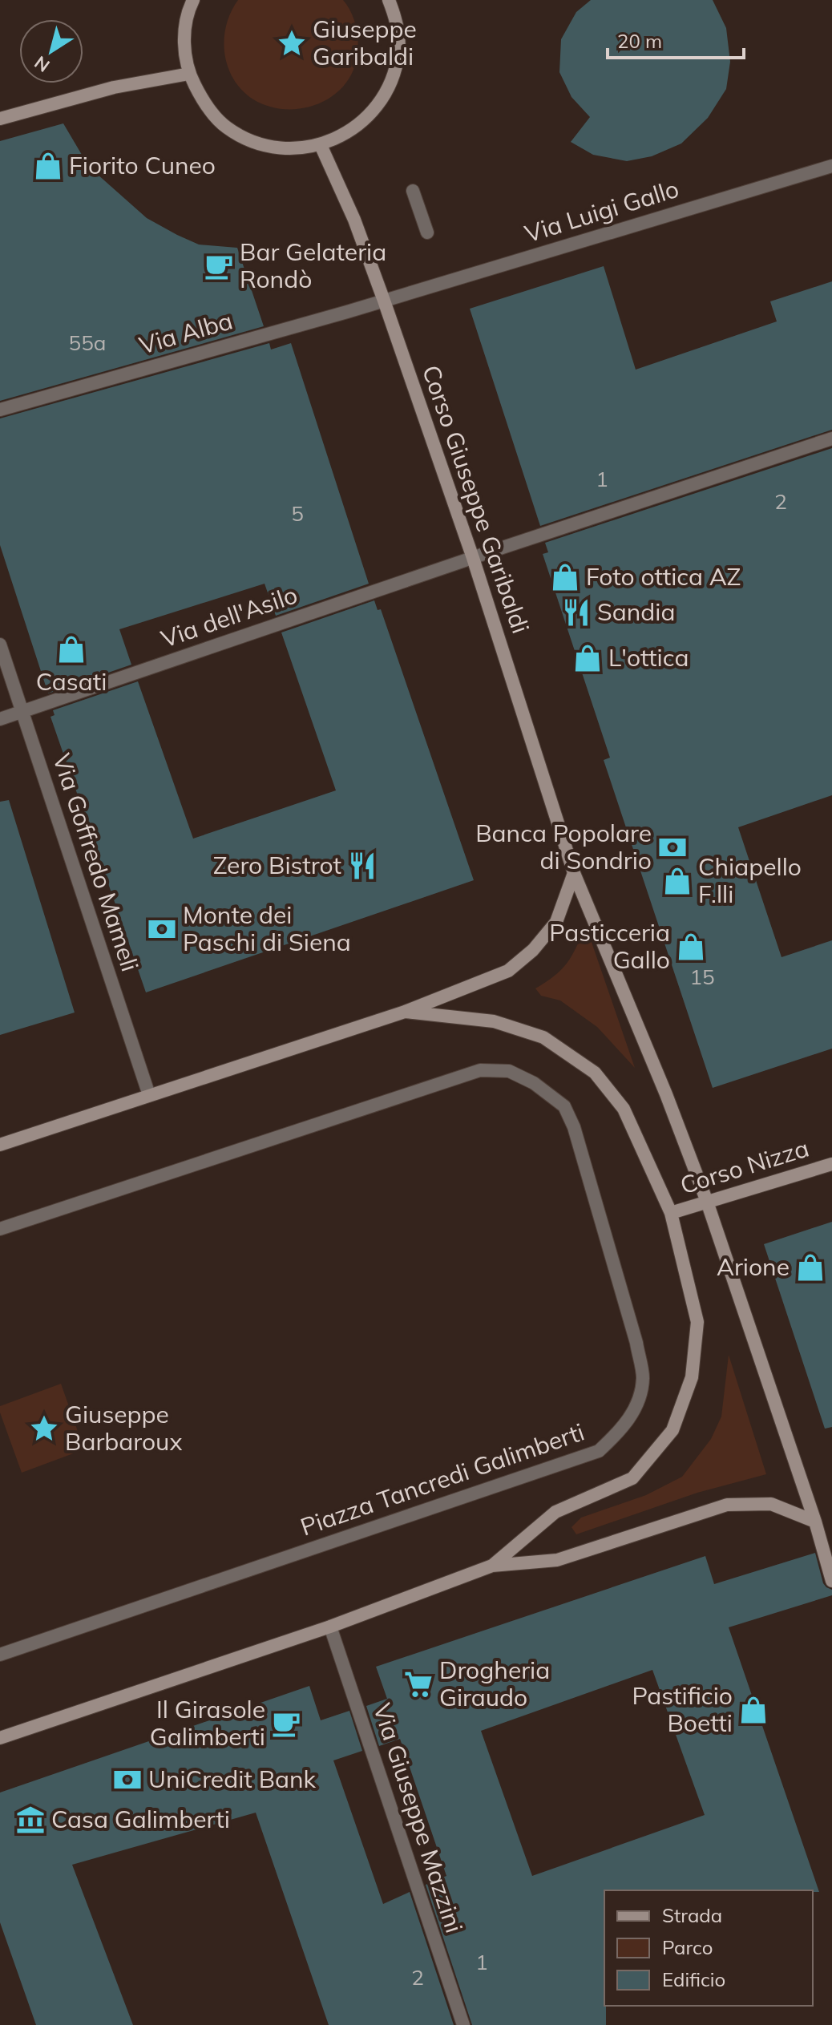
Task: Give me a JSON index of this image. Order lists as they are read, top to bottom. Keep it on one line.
{"streets":{"street":["Via Luigi Gallo","Via Alba","Corso Giuseppe Garibaldi","Via dell'Asilo","Via Goffredo Mameli","Corso Nizza","Piazza Tancredi Galimberti","Via Giuseppe Mazzini"]},"crossings":[["Via Luigi Gallo","Via Alba"],["Via Luigi Gallo","Corso Giuseppe Garibaldi"],["Via Alba","Corso Giuseppe Garibaldi"],["Corso Giuseppe Garibaldi","Via dell'Asilo"],["Via dell'Asilo","Via Goffredo Mameli"]],"places":{"place":["Giuseppe Garibaldi","Giuseppe Barbaroux"],"shop":["Fiorito Cuneo","Foto ottica AZ","Casati","L'ottica","Chiapello F.lli","Pasticceria Gallo","Arione","Pastificio Boetti"],"cafe":["Bar Gelateria Rondò","Il Girasole Galimberti"],"restaurant":["Sandia","Zero Bistrot"],"bank":["Banca Popolare di Sondrio","Monte dei Paschi di Siena","UniCredit Bank"],"supermarket":["Drogheria Giraudo"],"museum":["Casa Galimberti"]},"house_numbers":["55a","1","2","5","15","1","2"],"legend":["Strada","Parco","Edificio"],"scale_bar":"20 m","north":"bottom left"}
